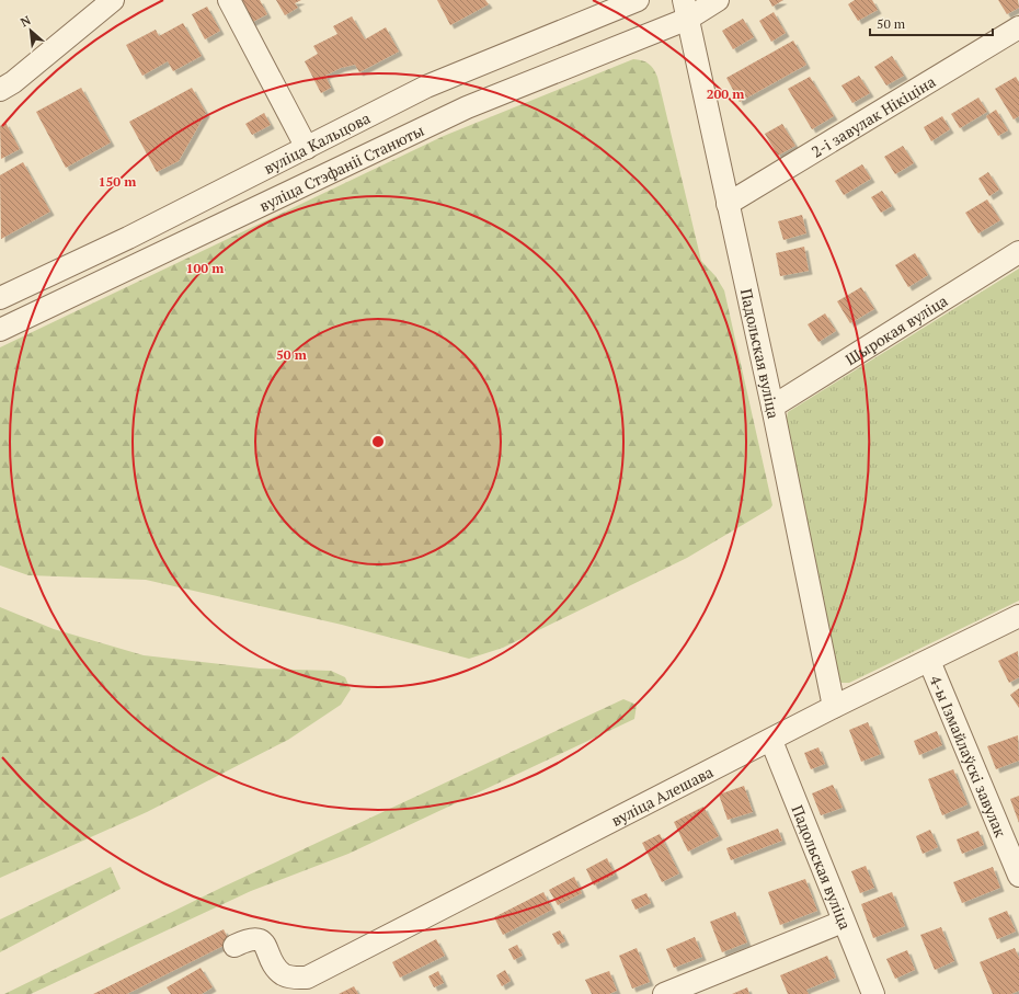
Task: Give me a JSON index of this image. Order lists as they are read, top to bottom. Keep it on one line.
{"streets":{"street":["2-і завулак Нікіціна","вуліца Кальцова","вуліца Стэфаніі Станюты","Шырокая вуліца","Падольская вуліца","4-ы Ізмайлаўскі завулак","вуліца Алешава"]},"crossings":[["2-і завулак Нікіціна","Падольская вуліца"],["вуліца Стэфаніі Станюты","Падольская вуліца"],["Шырокая вуліца","Падольская вуліца"],["Падольская вуліца","вуліца Алешава"],["4-ы Ізмайлаўскі завулак","вуліца Алешава"]],"scale_bar":"50 m","north":"top left","rings":["200 m","150 m","100 m","50 m"]}
